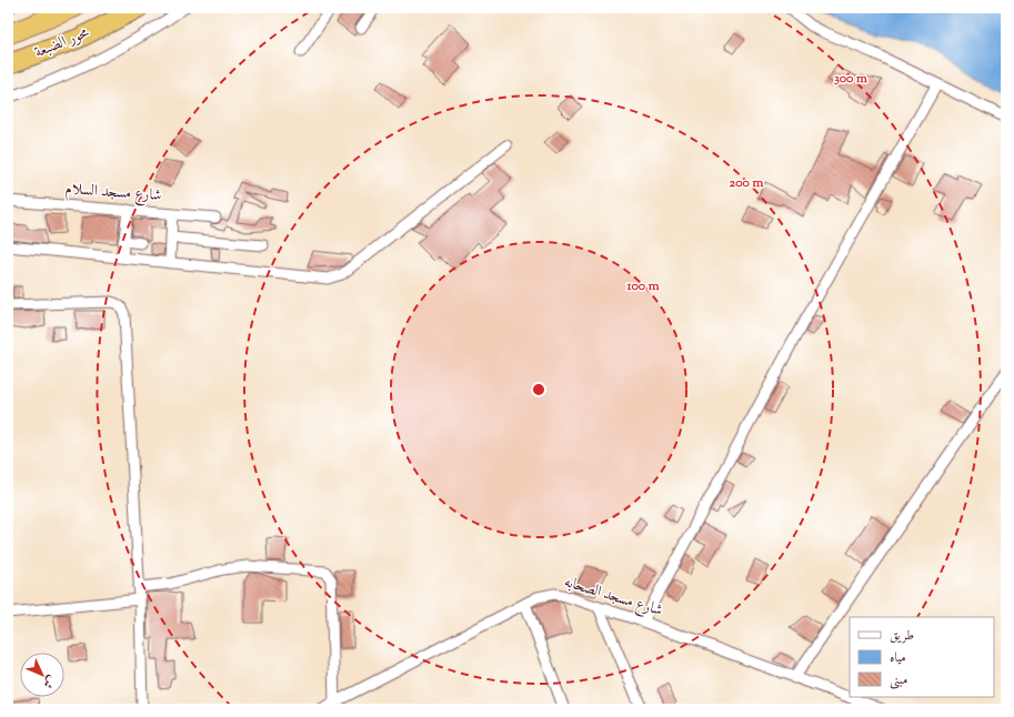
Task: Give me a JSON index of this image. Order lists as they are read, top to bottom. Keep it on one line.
{"streets":{"highway":["محور الضبعة"],"street":["شارع مسجد السلام","شارع مسجد الصحابه"]},"legend":["طريق","مياه","مبنى"],"north":"bottom right","rings":["300 m","200 m","100 m"]}
